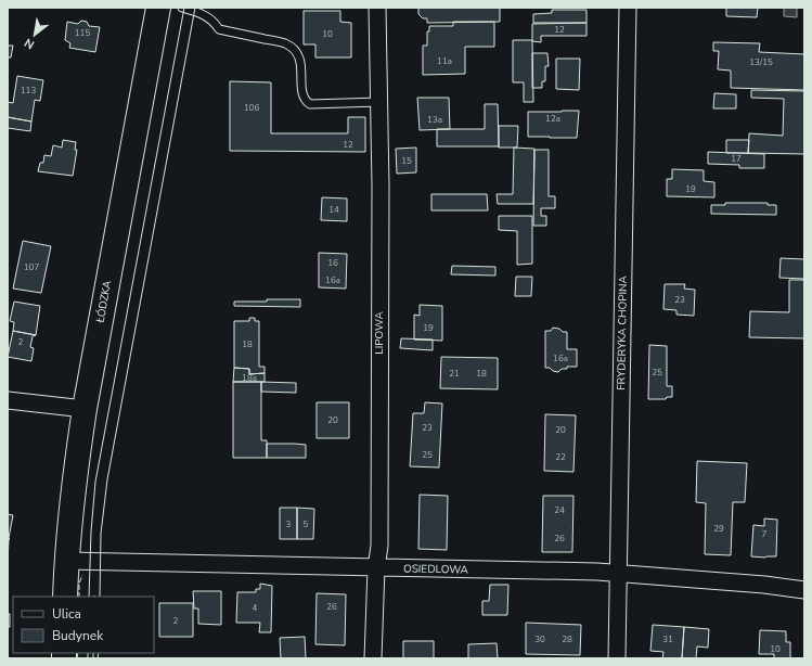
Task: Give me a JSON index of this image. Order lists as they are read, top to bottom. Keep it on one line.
{"streets":{"main road":["ŁÓDZKA"],"street":["LIPOWA","FRYDERYKA CHOPINA","OSIEDLOWA"]},"crossings":[["ŁÓDZKA","OSIEDLOWA"],["LIPOWA","OSIEDLOWA"],["FRYDERYKA CHOPINA","OSIEDLOWA"]],"house_numbers":["12","115","10","11a","13/15","113","106","12a","13a","12","17","15","19","14","16","107","16a","23","19","2","18","16a","25","21","18","18a","20","23","20","25","22","24","3","5","29","7","26","26","4","2","30","28","31","10"],"legend":["Ulica","Budynek"],"north":"bottom left"}
